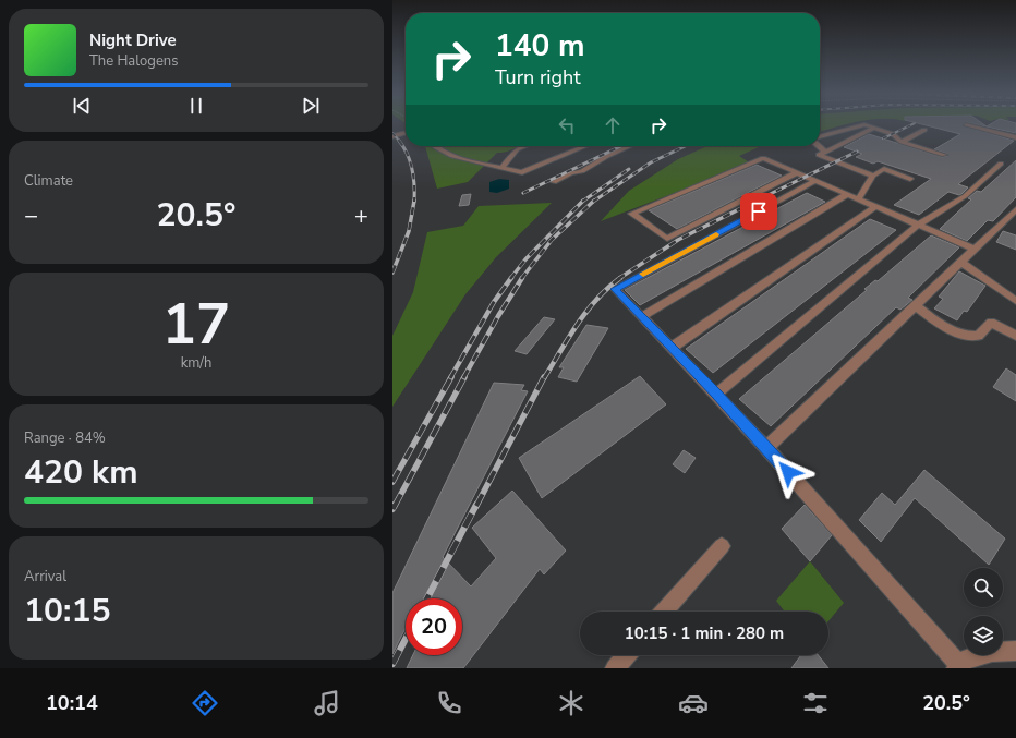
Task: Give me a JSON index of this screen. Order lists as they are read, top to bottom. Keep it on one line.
{"page":{"turn":["140 m","Turn right"],"song":["Night Drive","The Halogens"],"tile":["Climate",["17","km/h"],["Range · 84%","420 km"],["Arrival","10:15"]],"heat":["−","20.5°","+"],"limit":"20","trip":"10:15 · 1 min · 280 m","tabs":["10:14","20.5°"]}}
